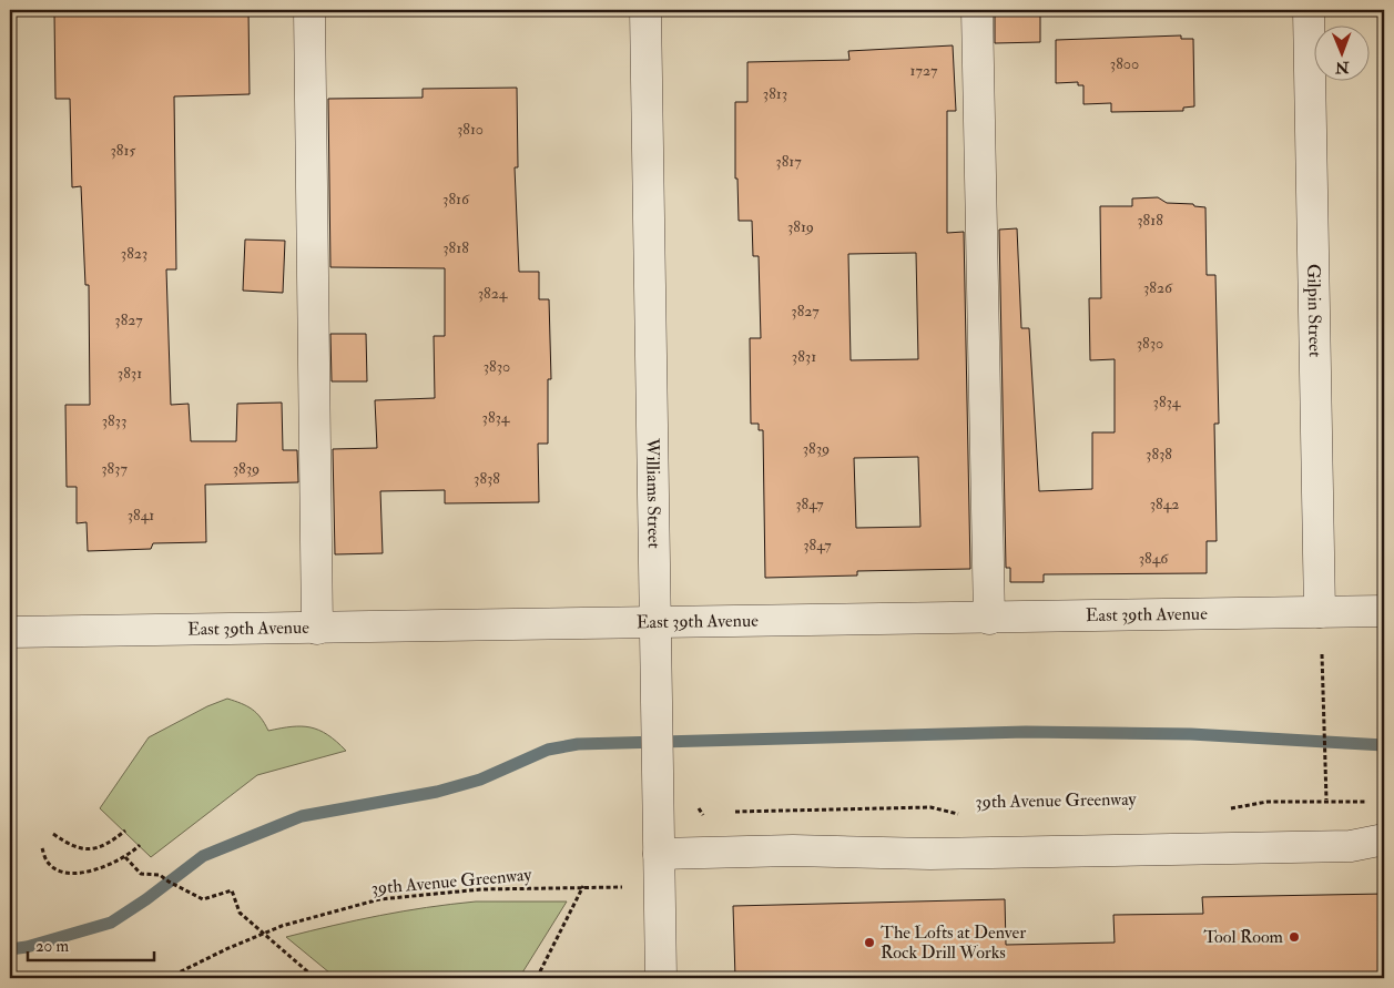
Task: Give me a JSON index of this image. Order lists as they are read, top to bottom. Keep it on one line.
{"streets":{"street":["Gilpin Street","Williams Street","East 39th Avenue"],"path":["39th Avenue Greenway"]},"crossings":[["Gilpin Street","East 39th Avenue"],["Williams Street","East 39th Avenue"]],"places":["Tool Room","The Lofts at Denver Rock Drill Works"],"house_numbers":["3800","1727","3813","3810","3815","3817","3816","3818","3819","3818","3823","3826","3824","3827","3827","3830","3831","3830","3831","3834","3834","3833","3839","3838","3837","3839","3838","3847","3842","3841","3847","3846"],"scale_bar":"20 m","north":"bottom"}
